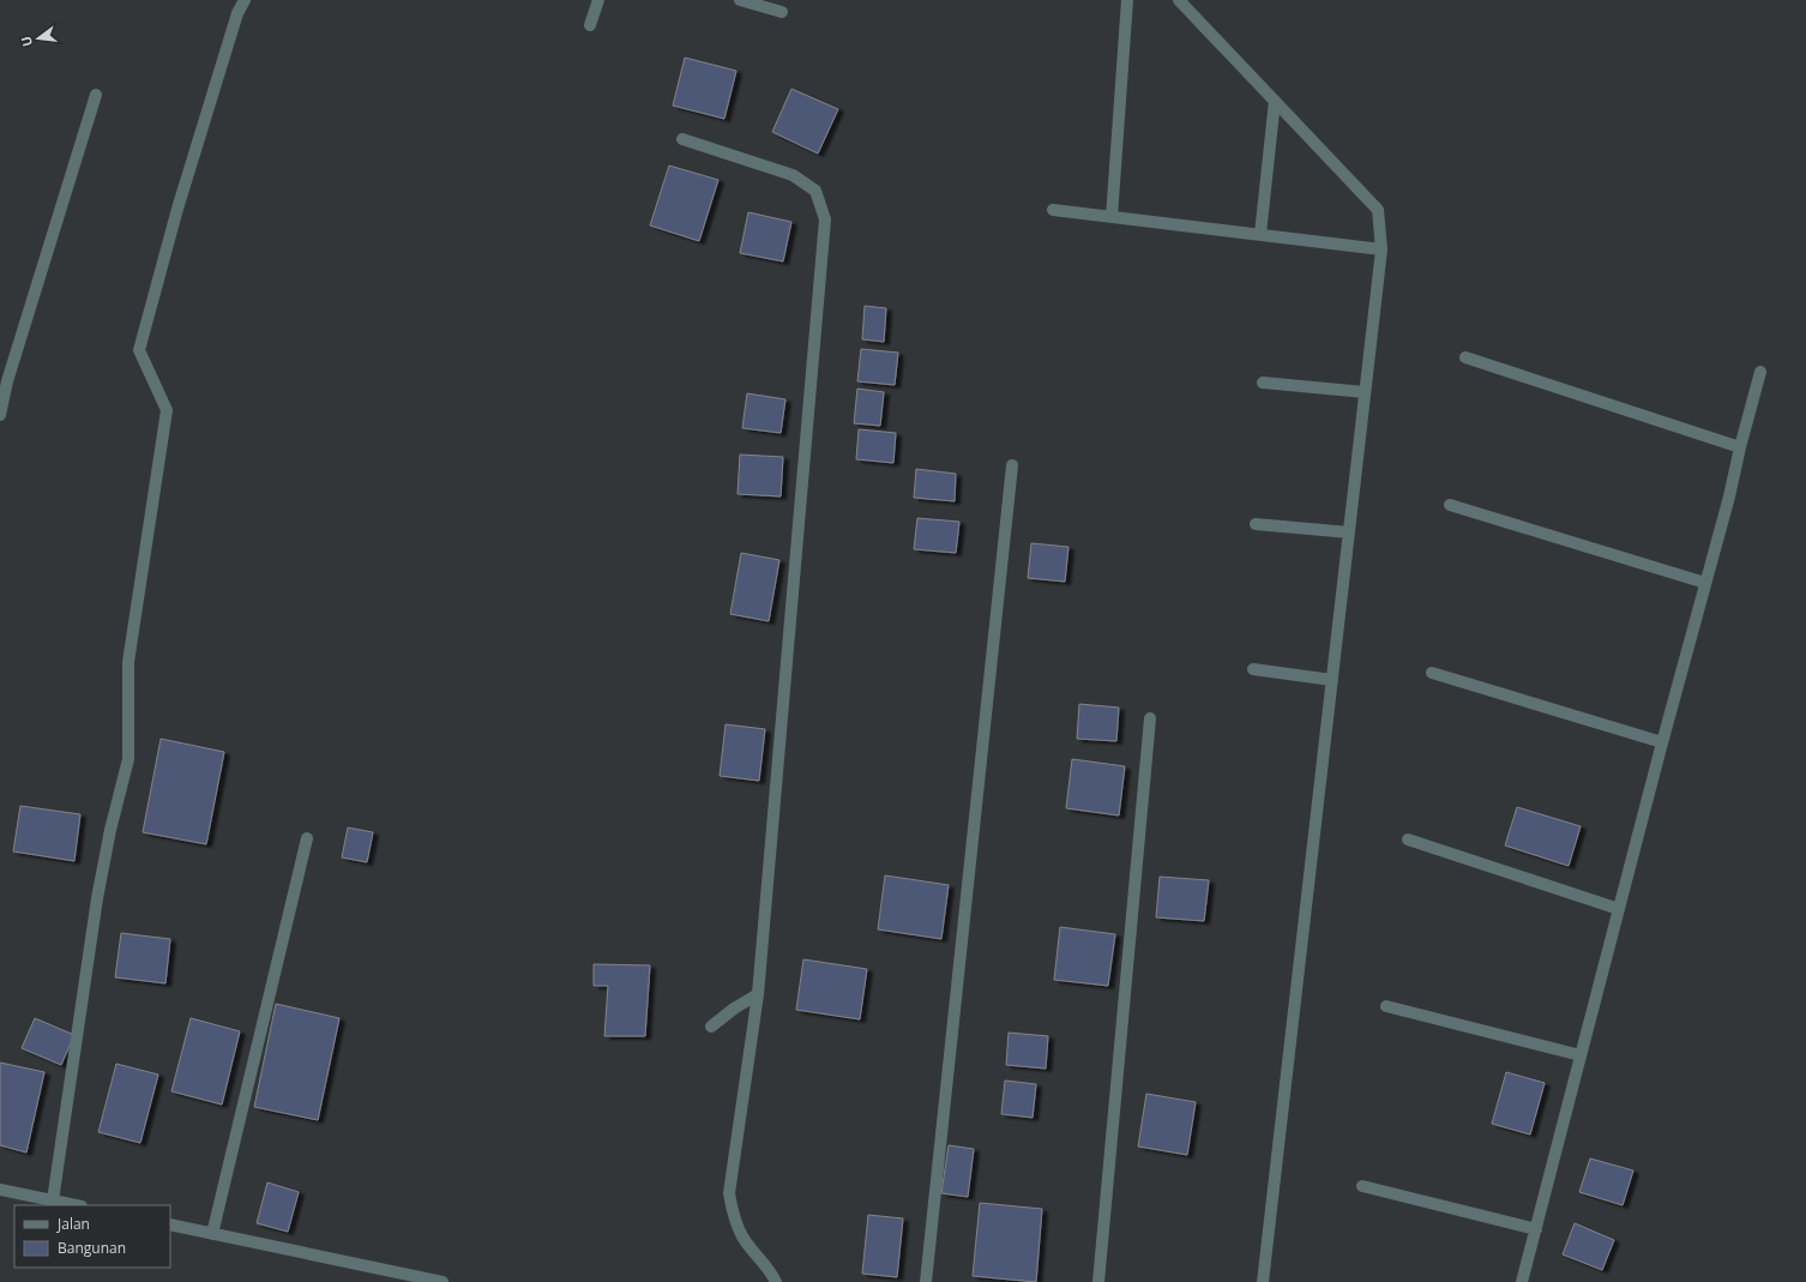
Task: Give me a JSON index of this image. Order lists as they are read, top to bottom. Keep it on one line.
{"legend":["Jalan","Bangunan"],"north":"left"}
